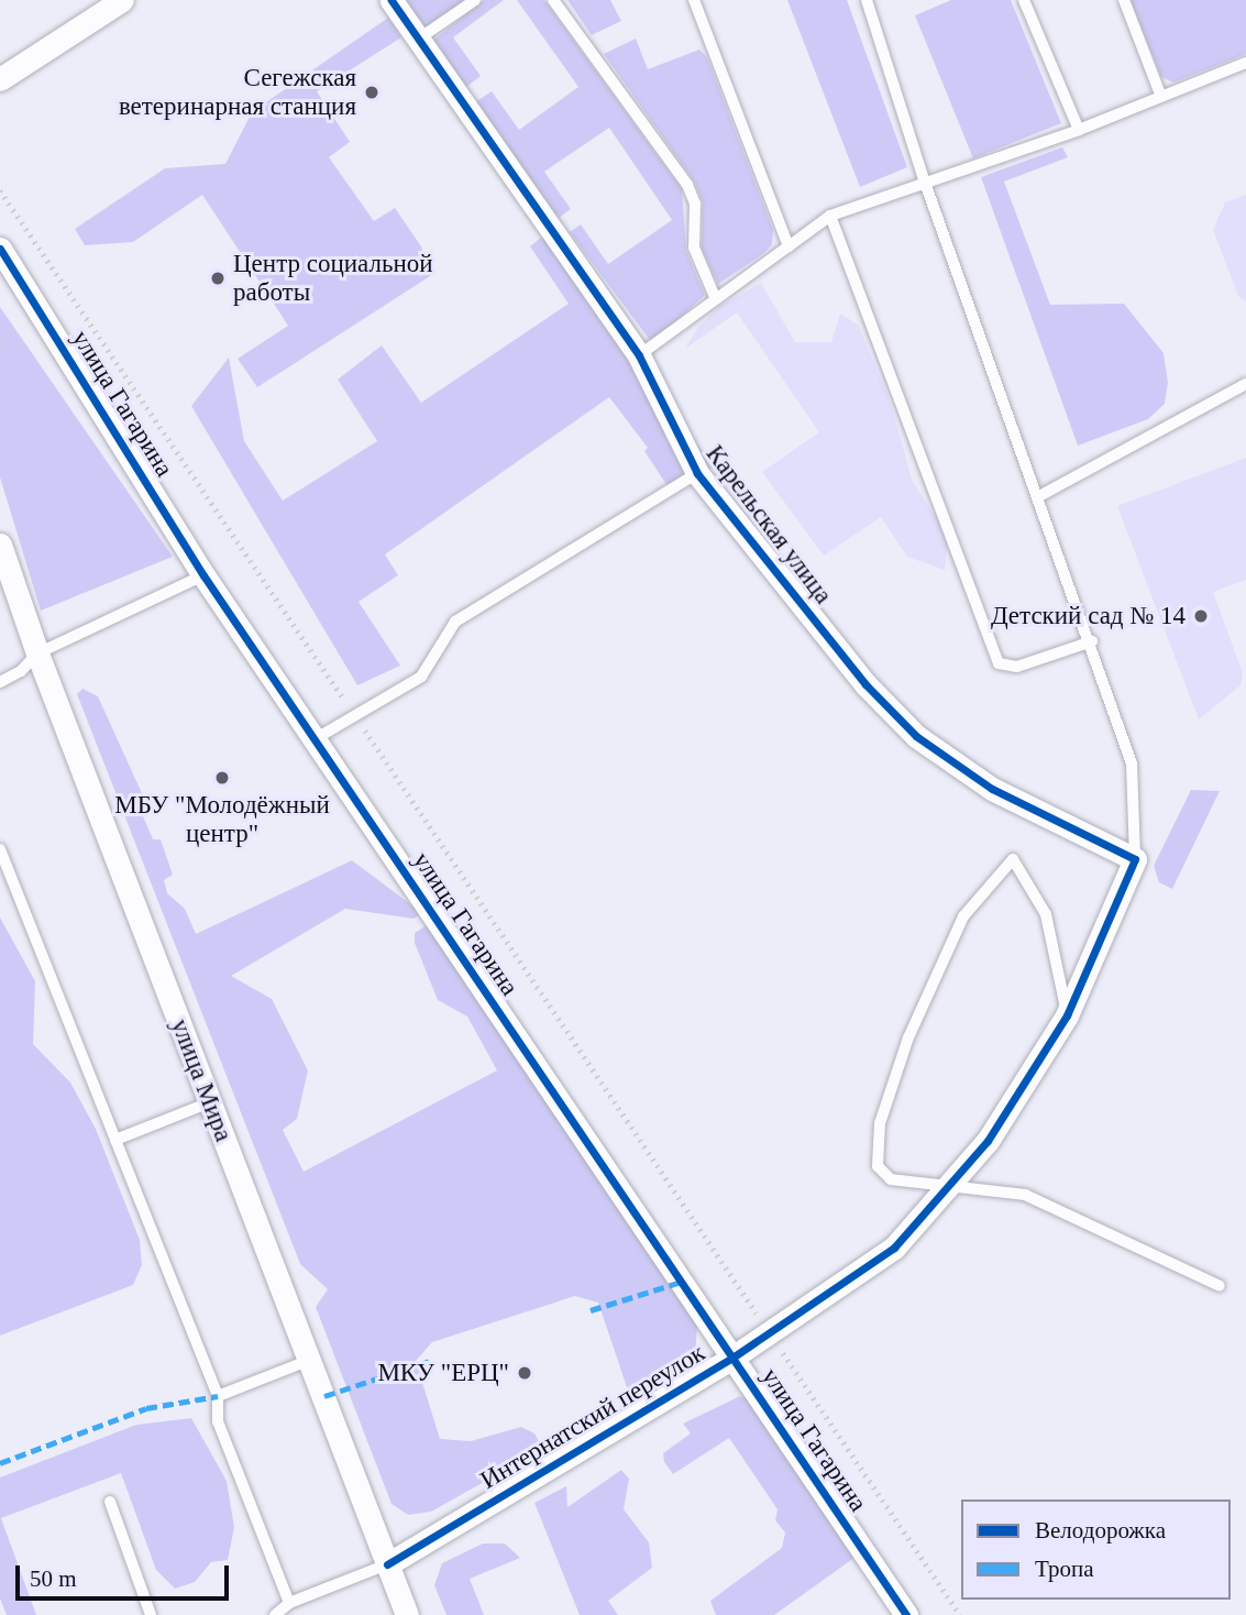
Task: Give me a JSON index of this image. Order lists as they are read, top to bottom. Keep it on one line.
{"streets":{"street":["улица Гагарина","Карельская улица","улица Мира","Интернатский переулок"]},"crossings":[["улица Гагарина","Интернатский переулок"],["Карельская улица","Интернатский переулок"],["улица Мира","Интернатский переулок"]],"places":["Сегежская ветеринарная станция","Центр социальной работы","Детский сад № 14","МБУ \"Молодёжный центр\"","МКУ \"ЕРЦ\""],"legend":["Велодорожка","Тропа"],"scale_bar":"50 m"}
